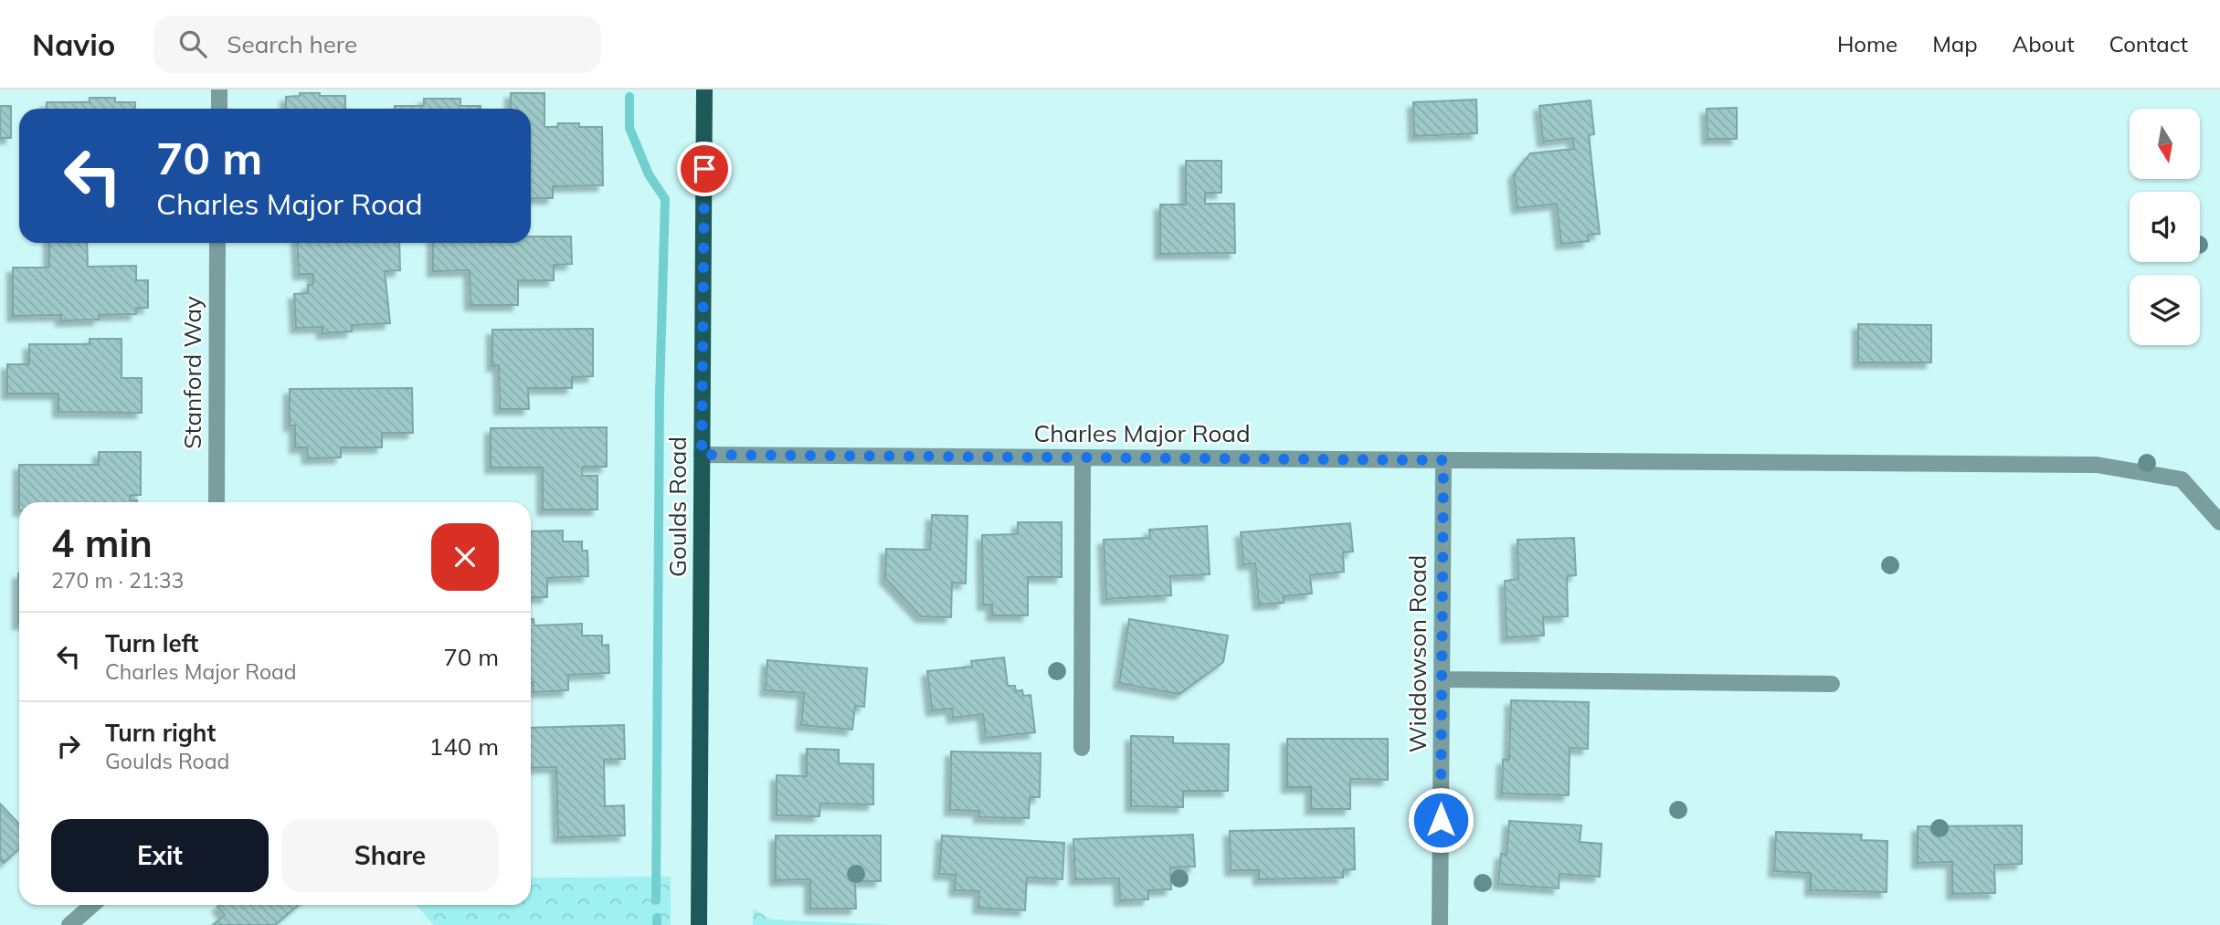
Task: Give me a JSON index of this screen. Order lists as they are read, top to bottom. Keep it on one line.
{"streets":{"main road":["Goulds Road"],"street":["Stanford Way","Charles Major Road","Widdowson Road"]},"crossings":[["Charles Major Road","Goulds Road"],["Charles Major Road","Widdowson Road"]],"north":"bottom","page":{"header":"Navio","search":"Search here","nav":["Home","Map","About","Contact"],"turn":["70 m","Charles Major Road"],"heading":["4 min","270 m · 21:33"],"list":[{"name":"Turn left","note":"Charles Major Road","value":"70 m"},{"name":"Turn right","note":"Goulds Road","value":"140 m"}],"buttons":["Exit","Share"]}}
